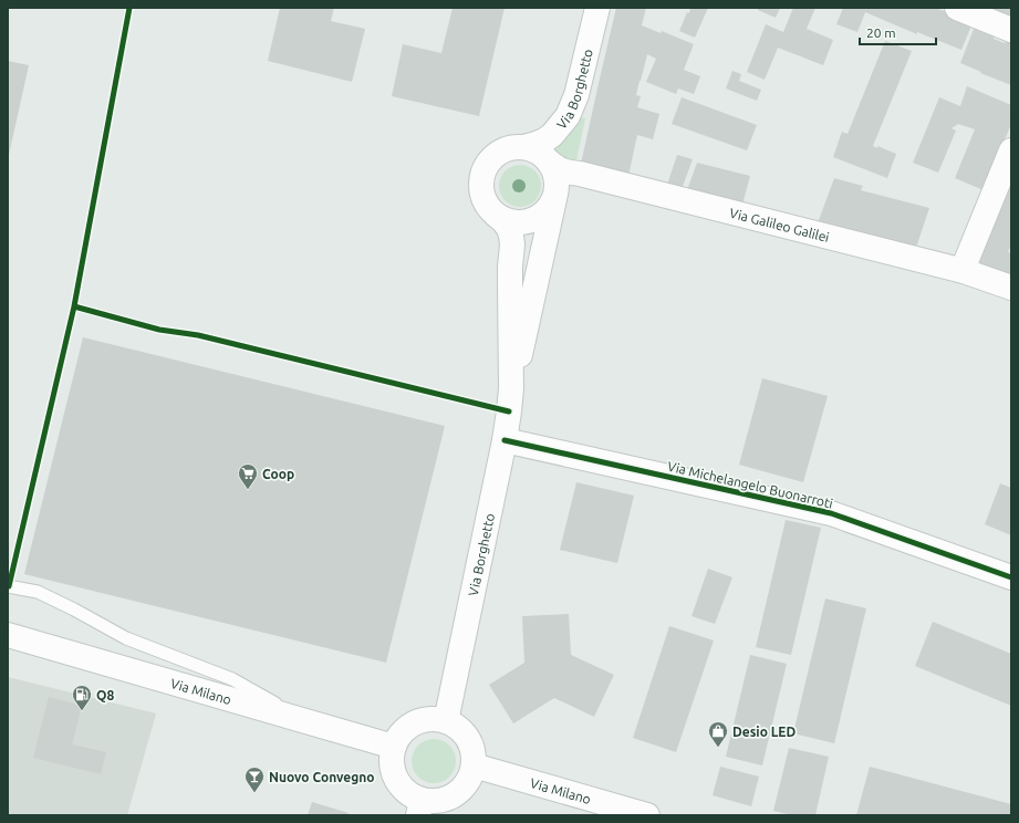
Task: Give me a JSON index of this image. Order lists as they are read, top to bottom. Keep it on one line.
{"streets":{"street":["Via Borghetto","Via Galileo Galilei","Via Michelangelo Buonarroti","Via Milano"]},"crossings":[["Via Borghetto","Via Galileo Galilei"],["Via Borghetto","Via Michelangelo Buonarroti"],["Via Borghetto","Via Milano"]],"places":{"supermarket":["Coop"],"fuel station":["Q8"],"shop":["Desio LED"],"bar":["Nuovo Convegno"]},"scale_bar":"20 m"}
